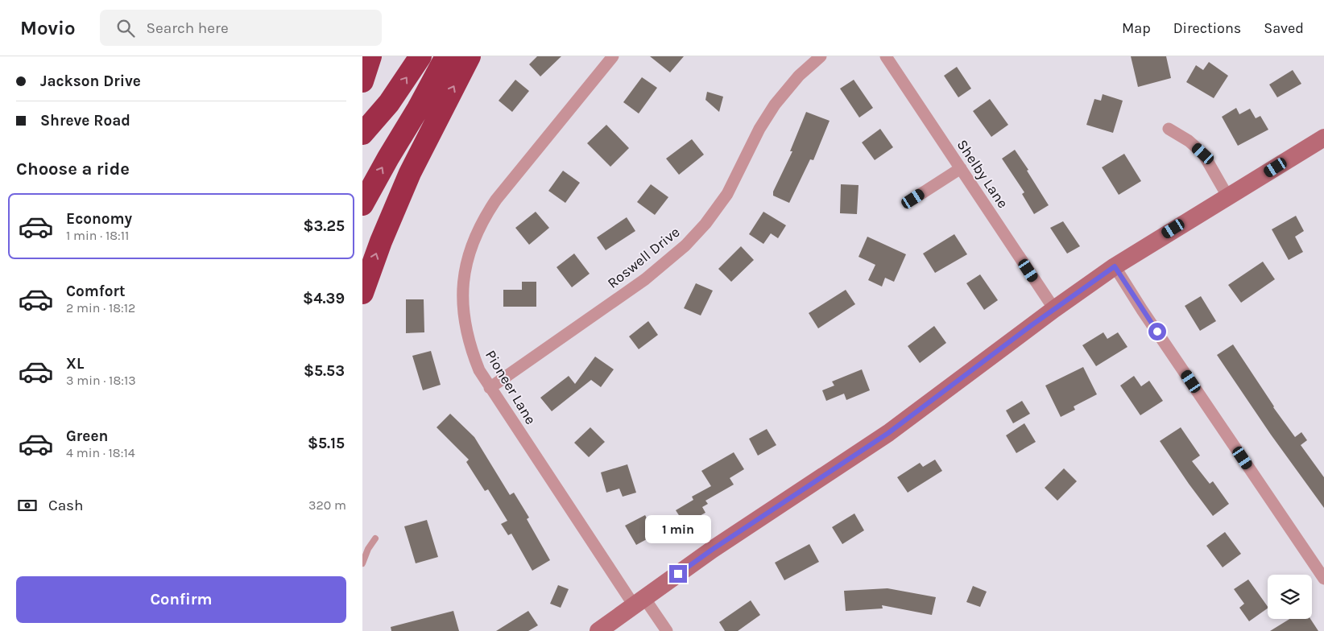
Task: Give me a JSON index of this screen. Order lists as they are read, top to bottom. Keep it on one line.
{"streets":{"street":["Shelby Lane","Roswell Drive","Pioneer Lane"]},"crossings":[["Roswell Drive","Pioneer Lane"]],"page":{"header":"Movio","search":"Search here","nav":["Map","Directions","Saved"],"banner":["Jackson Drive","Shreve Road"],"heading":"Choose a ride","list":[{"name":"Economy","note":"1 min · 18:11","value":"$3.25"},{"name":"Comfort","note":"2 min · 18:12","value":"$4.39"},{"name":"XL","note":"3 min · 18:13","value":"$5.53"},{"name":"Green","note":"4 min · 18:14","value":"$5.15"}],"pay":["Cash","320 m"],"bubble":"1 min","buttons":"Confirm"}}
